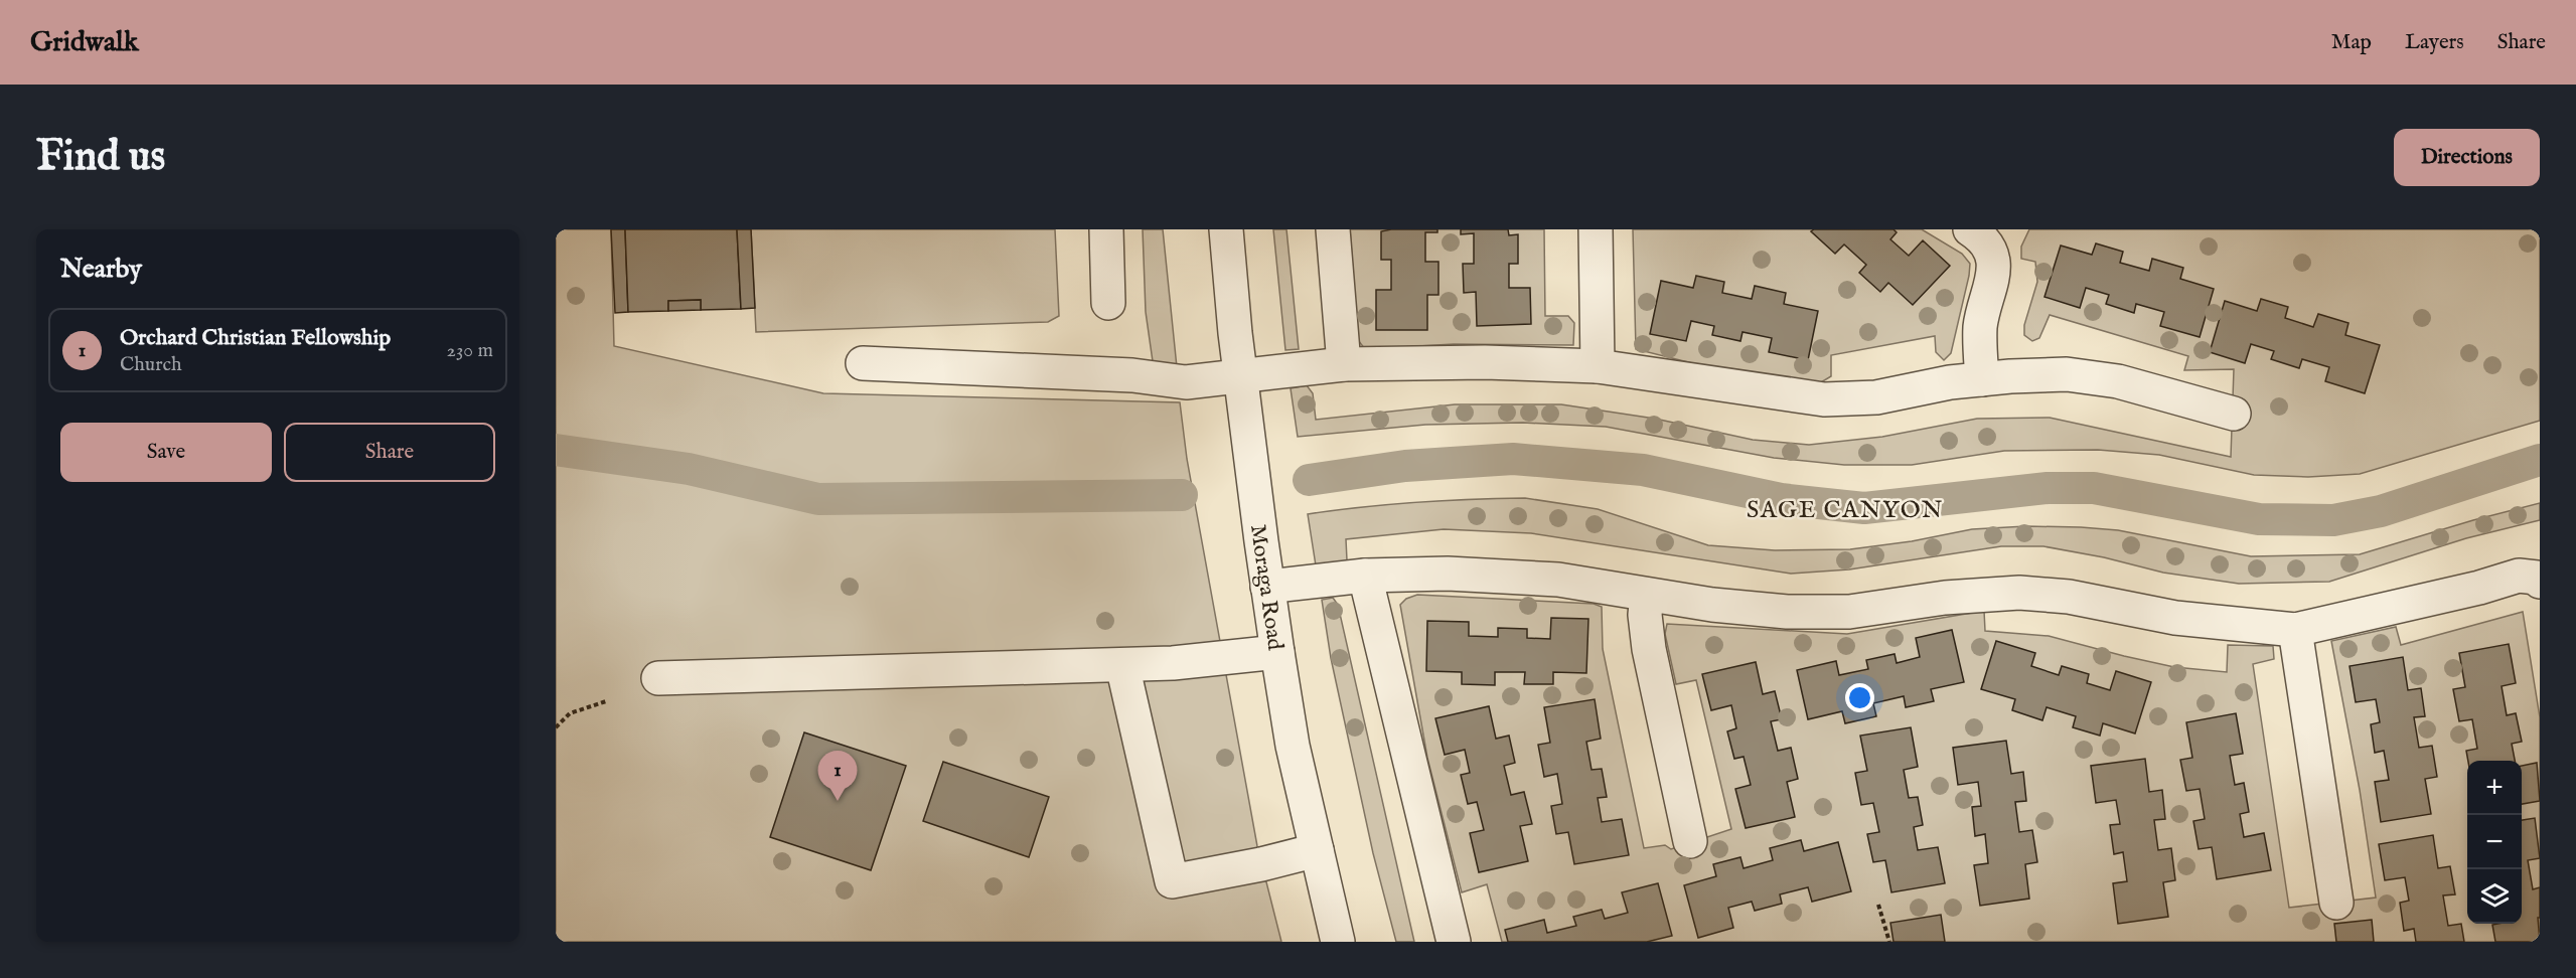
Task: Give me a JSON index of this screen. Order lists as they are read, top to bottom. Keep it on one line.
{"streets":{"street":["Moraga Road"]},"districts":["SAGE CANYON"],"page":{"header":"Gridwalk","nav":["Map","Layers","Share"],"buttons":["Directions",["Save","Share"]],"title":"Find us","heading":"Nearby","list":[{"mark":"1","name":"Orchard Christian Fellowship","note":"Church","value":"230 m"}],"pins":"1","map_buttons":["+","−"]}}
